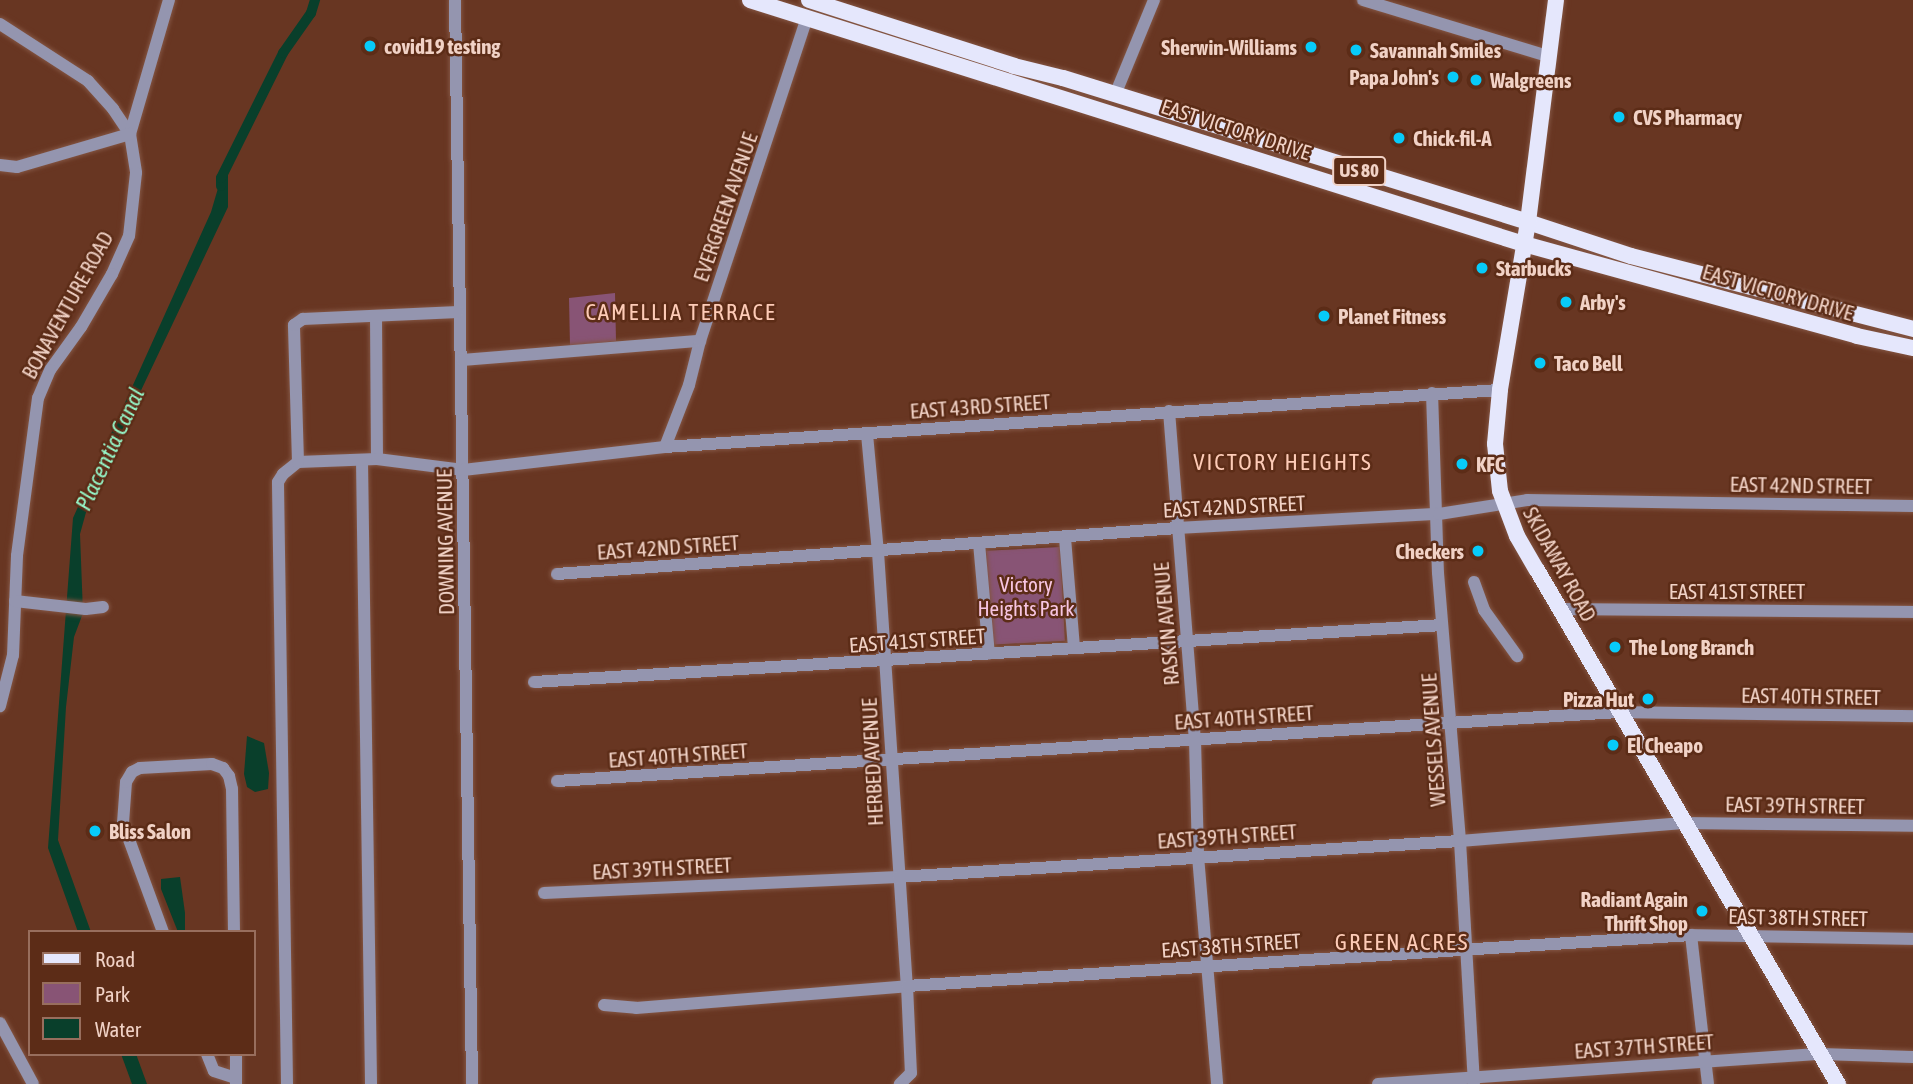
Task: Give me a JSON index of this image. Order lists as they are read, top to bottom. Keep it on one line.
{"streets":{"main road":["EAST VICTORY DRIVE","US 80","SKIDAWAY ROAD"],"street":["EVERGREEN AVENUE","BONAVENTURE ROAD","EAST 43RD STREET","EAST 42ND STREET","DOWNING AVENUE","EAST 41ST STREET","RASKIN AVENUE","EAST 40TH STREET","WESSELS AVENUE","HERBED AVENUE","EAST 39TH STREET","EAST 38TH STREET","EAST 37TH STREET"]},"crossings":[["EAST VICTORY DRIVE","EVERGREEN AVENUE"],["EAST VICTORY DRIVE","SKIDAWAY ROAD"],["EVERGREEN AVENUE","EAST 43RD STREET"],["EAST 43RD STREET","DOWNING AVENUE"],["EAST 43RD STREET","SKIDAWAY ROAD"],["EAST 43RD STREET","RASKIN AVENUE"],["EAST 43RD STREET","WESSELS AVENUE"],["EAST 43RD STREET","HERBED AVENUE"],["EAST 42ND STREET","SKIDAWAY ROAD"],["EAST 42ND STREET","RASKIN AVENUE"],["EAST 42ND STREET","WESSELS AVENUE"],["EAST 42ND STREET","HERBED AVENUE"],["SKIDAWAY ROAD","EAST 41ST STREET"],["SKIDAWAY ROAD","EAST 40TH STREET"],["SKIDAWAY ROAD","EAST 39TH STREET"],["SKIDAWAY ROAD","EAST 38TH STREET"],["SKIDAWAY ROAD","EAST 37TH STREET"],["EAST 41ST STREET","RASKIN AVENUE"],["EAST 41ST STREET","WESSELS AVENUE"],["EAST 41ST STREET","HERBED AVENUE"],["RASKIN AVENUE","EAST 40TH STREET"],["RASKIN AVENUE","EAST 39TH STREET"],["RASKIN AVENUE","EAST 38TH STREET"],["EAST 40TH STREET","WESSELS AVENUE"],["EAST 40TH STREET","HERBED AVENUE"],["WESSELS AVENUE","EAST 39TH STREET"],["WESSELS AVENUE","EAST 38TH STREET"],["WESSELS AVENUE","EAST 37TH STREET"],["HERBED AVENUE","EAST 39TH STREET"],["HERBED AVENUE","EAST 38TH STREET"]],"districts":["CAMELLIA TERRACE","VICTORY HEIGHTS","GREEN ACRES"],"water":["Placentia Canal"],"parks":["Victory Heights Park"],"places":["covid19 testing","Sherwin-Williams","Savannah Smiles","Papa John's","Walgreens","CVS Pharmacy","Chick-fil-A","Starbucks","Arby's","Planet Fitness","Taco Bell","KFC","Checkers","The Long Branch","Pizza Hut","El Cheapo","Bliss Salon","Radiant Again Thrift Shop"],"legend":["Road","Park","Water"]}
